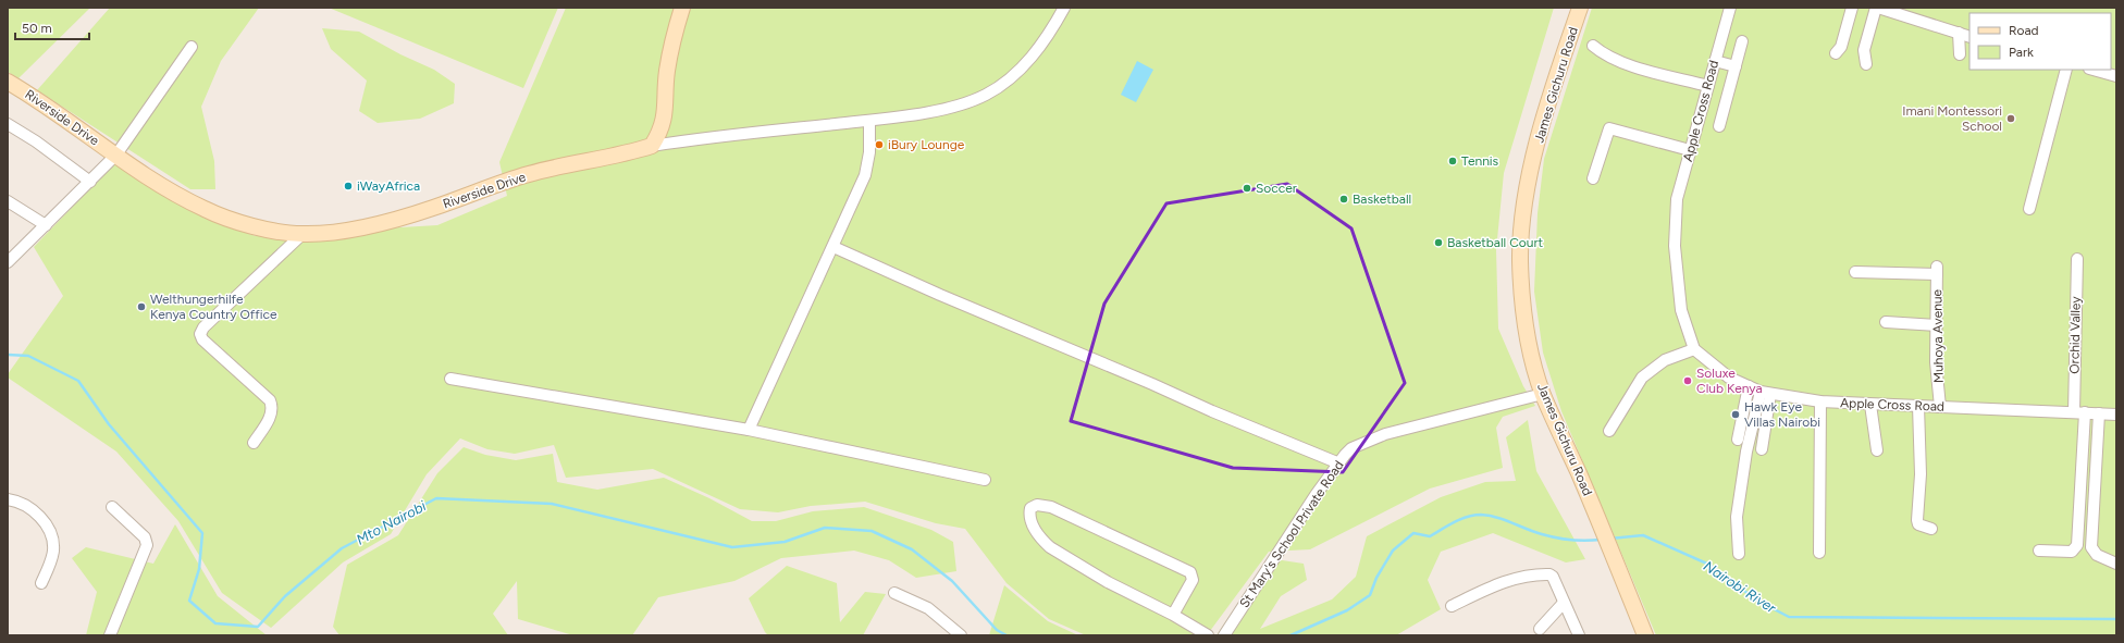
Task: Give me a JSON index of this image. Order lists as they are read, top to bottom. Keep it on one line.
{"streets":{"street":["James Gichuru Road","Apple Cross Road","Riverside Drive","Orchid Valley","Muhoya Avenue","St Mary's School Private Road"]},"crossings":[["James Gichuru Road","St Mary's School Private Road"],["Apple Cross Road","Orchid Valley"],["Apple Cross Road","Muhoya Avenue"]],"water":["Mto Nairobi","Nairobi River"],"places":["Imani Montessori School","iBury Lounge","Tennis","iWayAfrica","Soccer","Basketball","Basketball Court","Welthungerhilfe Kenya Country Office","Soluxe Club Kenya","Hawk Eye Villas Nairobi"],"legend":["Road","Park"],"scale_bar":"50 m"}
